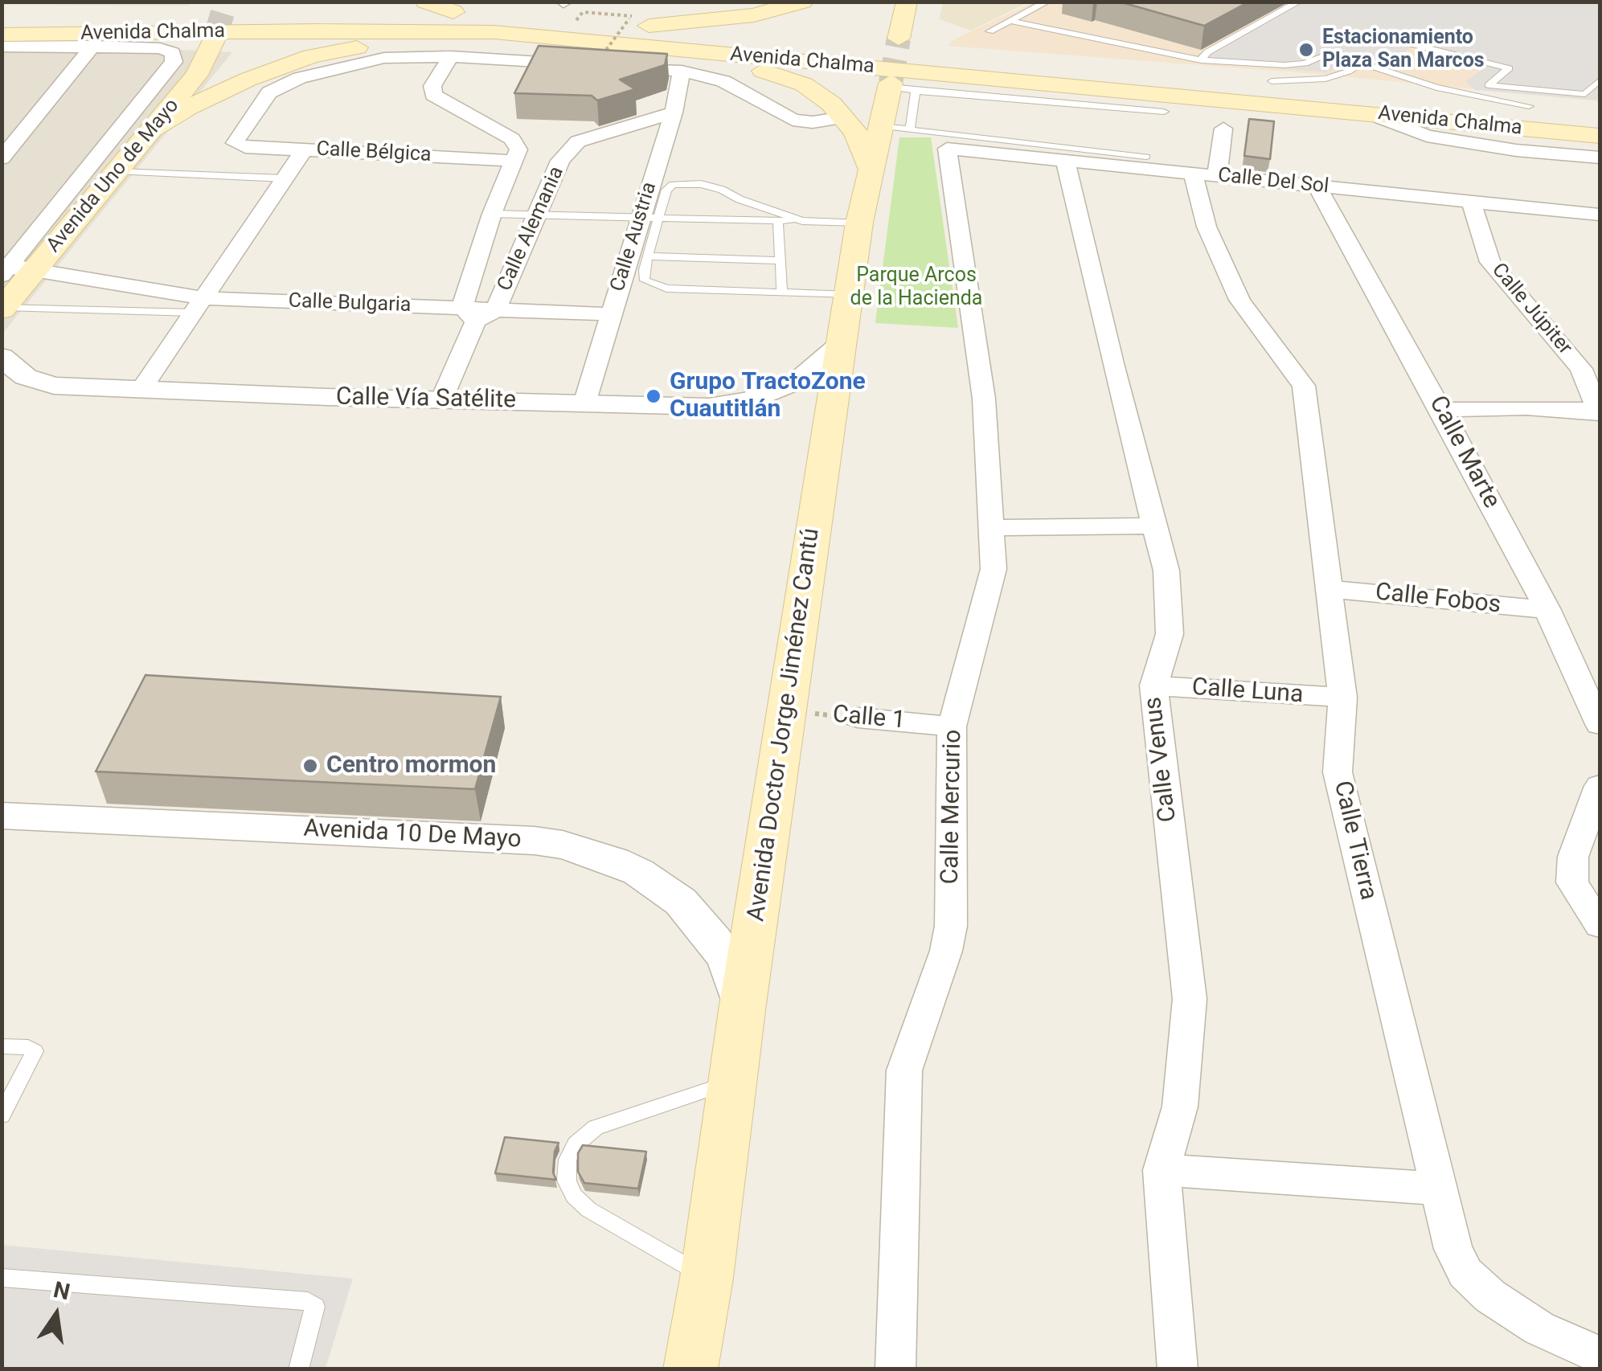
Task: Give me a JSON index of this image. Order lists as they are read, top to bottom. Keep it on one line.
{"streets":{"main road":["Avenida Chalma","Avenida Uno de Mayo","Avenida Doctor Jorge Jiménez Cantú"],"street":["Calle Bélgica","Calle Del Sol","Calle Alemania","Calle Austria","Calle Bulgaria","Calle Júpiter","Calle Vía Satélite","Calle Marte","Calle Fobos","Calle Luna","Calle 1","Calle Venus","Calle Mercurio","Avenida 10 De Mayo","Calle Tierra"]},"crossings":[["Avenida Chalma","Calle Austria"],["Avenida Uno de Mayo","Calle Bulgaria"],["Calle Del Sol","Calle Júpiter"],["Calle Del Sol","Calle Marte"],["Calle Del Sol","Calle Venus"],["Calle Del Sol","Calle Mercurio"],["Calle Del Sol","Calle Tierra"],["Calle Alemania","Calle Austria"],["Calle Alemania","Calle Bulgaria"],["Calle Alemania","Calle Vía Satélite"],["Calle Austria","Calle Bulgaria"],["Calle Austria","Calle Vía Satélite"],["Calle Vía Satélite","Avenida Doctor Jorge Jiménez Cantú"],["Calle Marte","Calle Fobos"],["Calle Fobos","Calle Tierra"],["Calle Luna","Calle Venus"],["Calle Luna","Calle Tierra"],["Calle 1","Avenida Doctor Jorge Jiménez Cantú"],["Calle 1","Calle Mercurio"],["Avenida Doctor Jorge Jiménez Cantú","Avenida 10 De Mayo"]],"parks":["Parque Arcos de la Hacienda"],"places":["Estacionamiento Plaza San Marcos","Grupo TractoZone Cuautitlán","Centro mormon"],"north":"top"}
